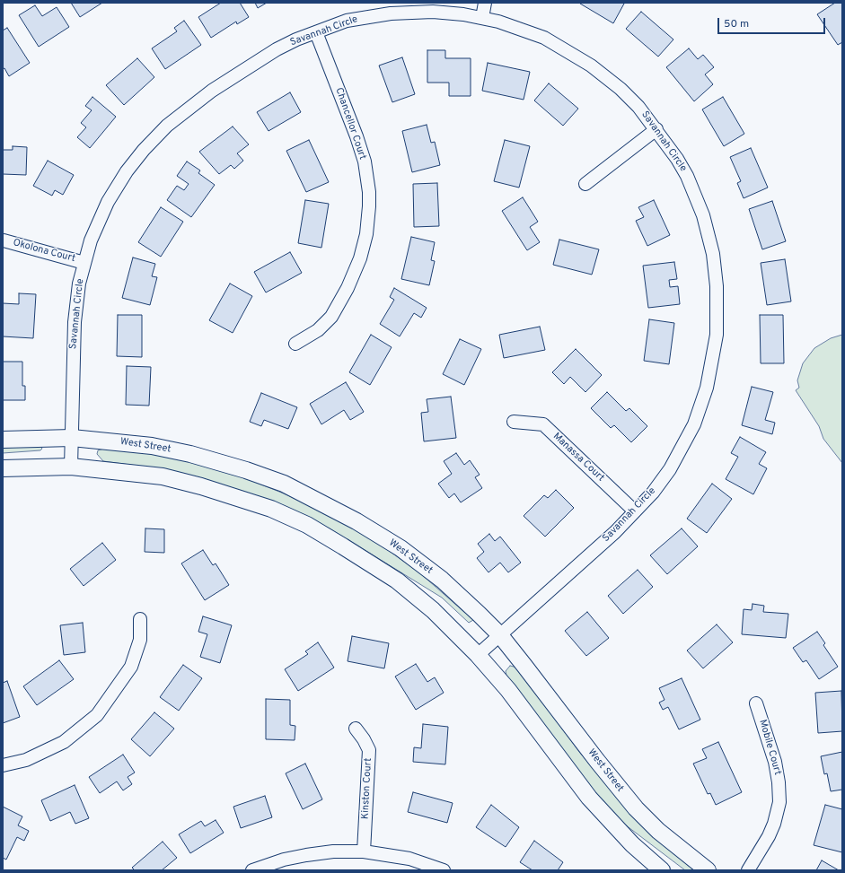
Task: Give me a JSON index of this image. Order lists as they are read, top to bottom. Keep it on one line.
{"streets":{"street":["Savannah Circle","Chancellor Court","Okolona Court","West Street","Manassa Court","Mobile Court","Kinston Court"]},"crossings":[["Savannah Circle","Chancellor Court"],["Savannah Circle","Okolona Court"],["Savannah Circle","West Street"],["Savannah Circle","Manassa Court"]],"scale_bar":"50 m"}
